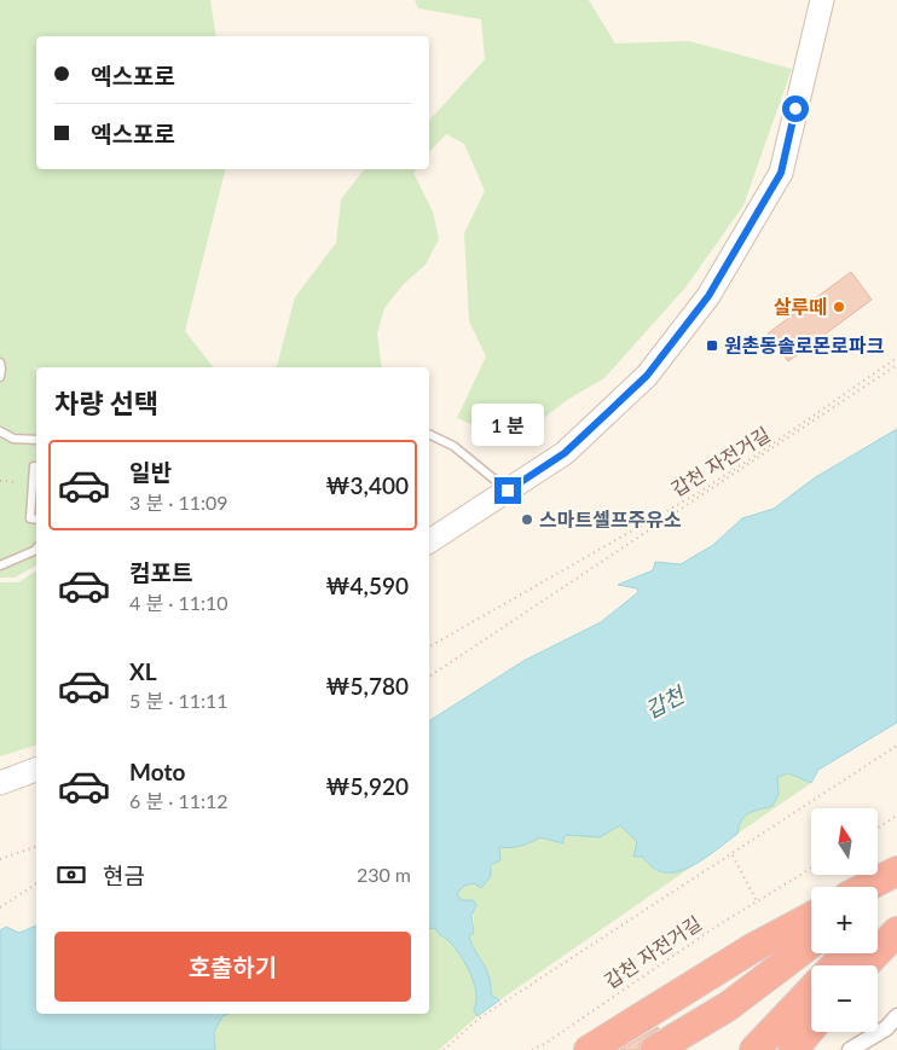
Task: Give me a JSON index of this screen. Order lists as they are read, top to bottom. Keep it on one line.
{"streets":{"path":["갑천 자전거길"]},"water":["갑천"],"places":{"other":["살루떼","스마트셀프주유소"],"transit":["원촌동솔로몬로파크"]},"north":"top","page":{"banner":["엑스포로","엑스포로"],"heading":"차량 선택","bubble":"1 분","list":[{"name":"일반","note":"3 분 · 11:09","value":"₩3,400"},{"name":"컴포트","note":"4 분 · 11:10","value":"₩4,590"},{"name":"XL","note":"5 분 · 11:11","value":"₩5,780"},{"name":"Moto","note":"6 분 · 11:12","value":"₩5,920"}],"map_buttons":["+","−"],"pay":["현금","230 m"],"buttons":"호출하기"}}
